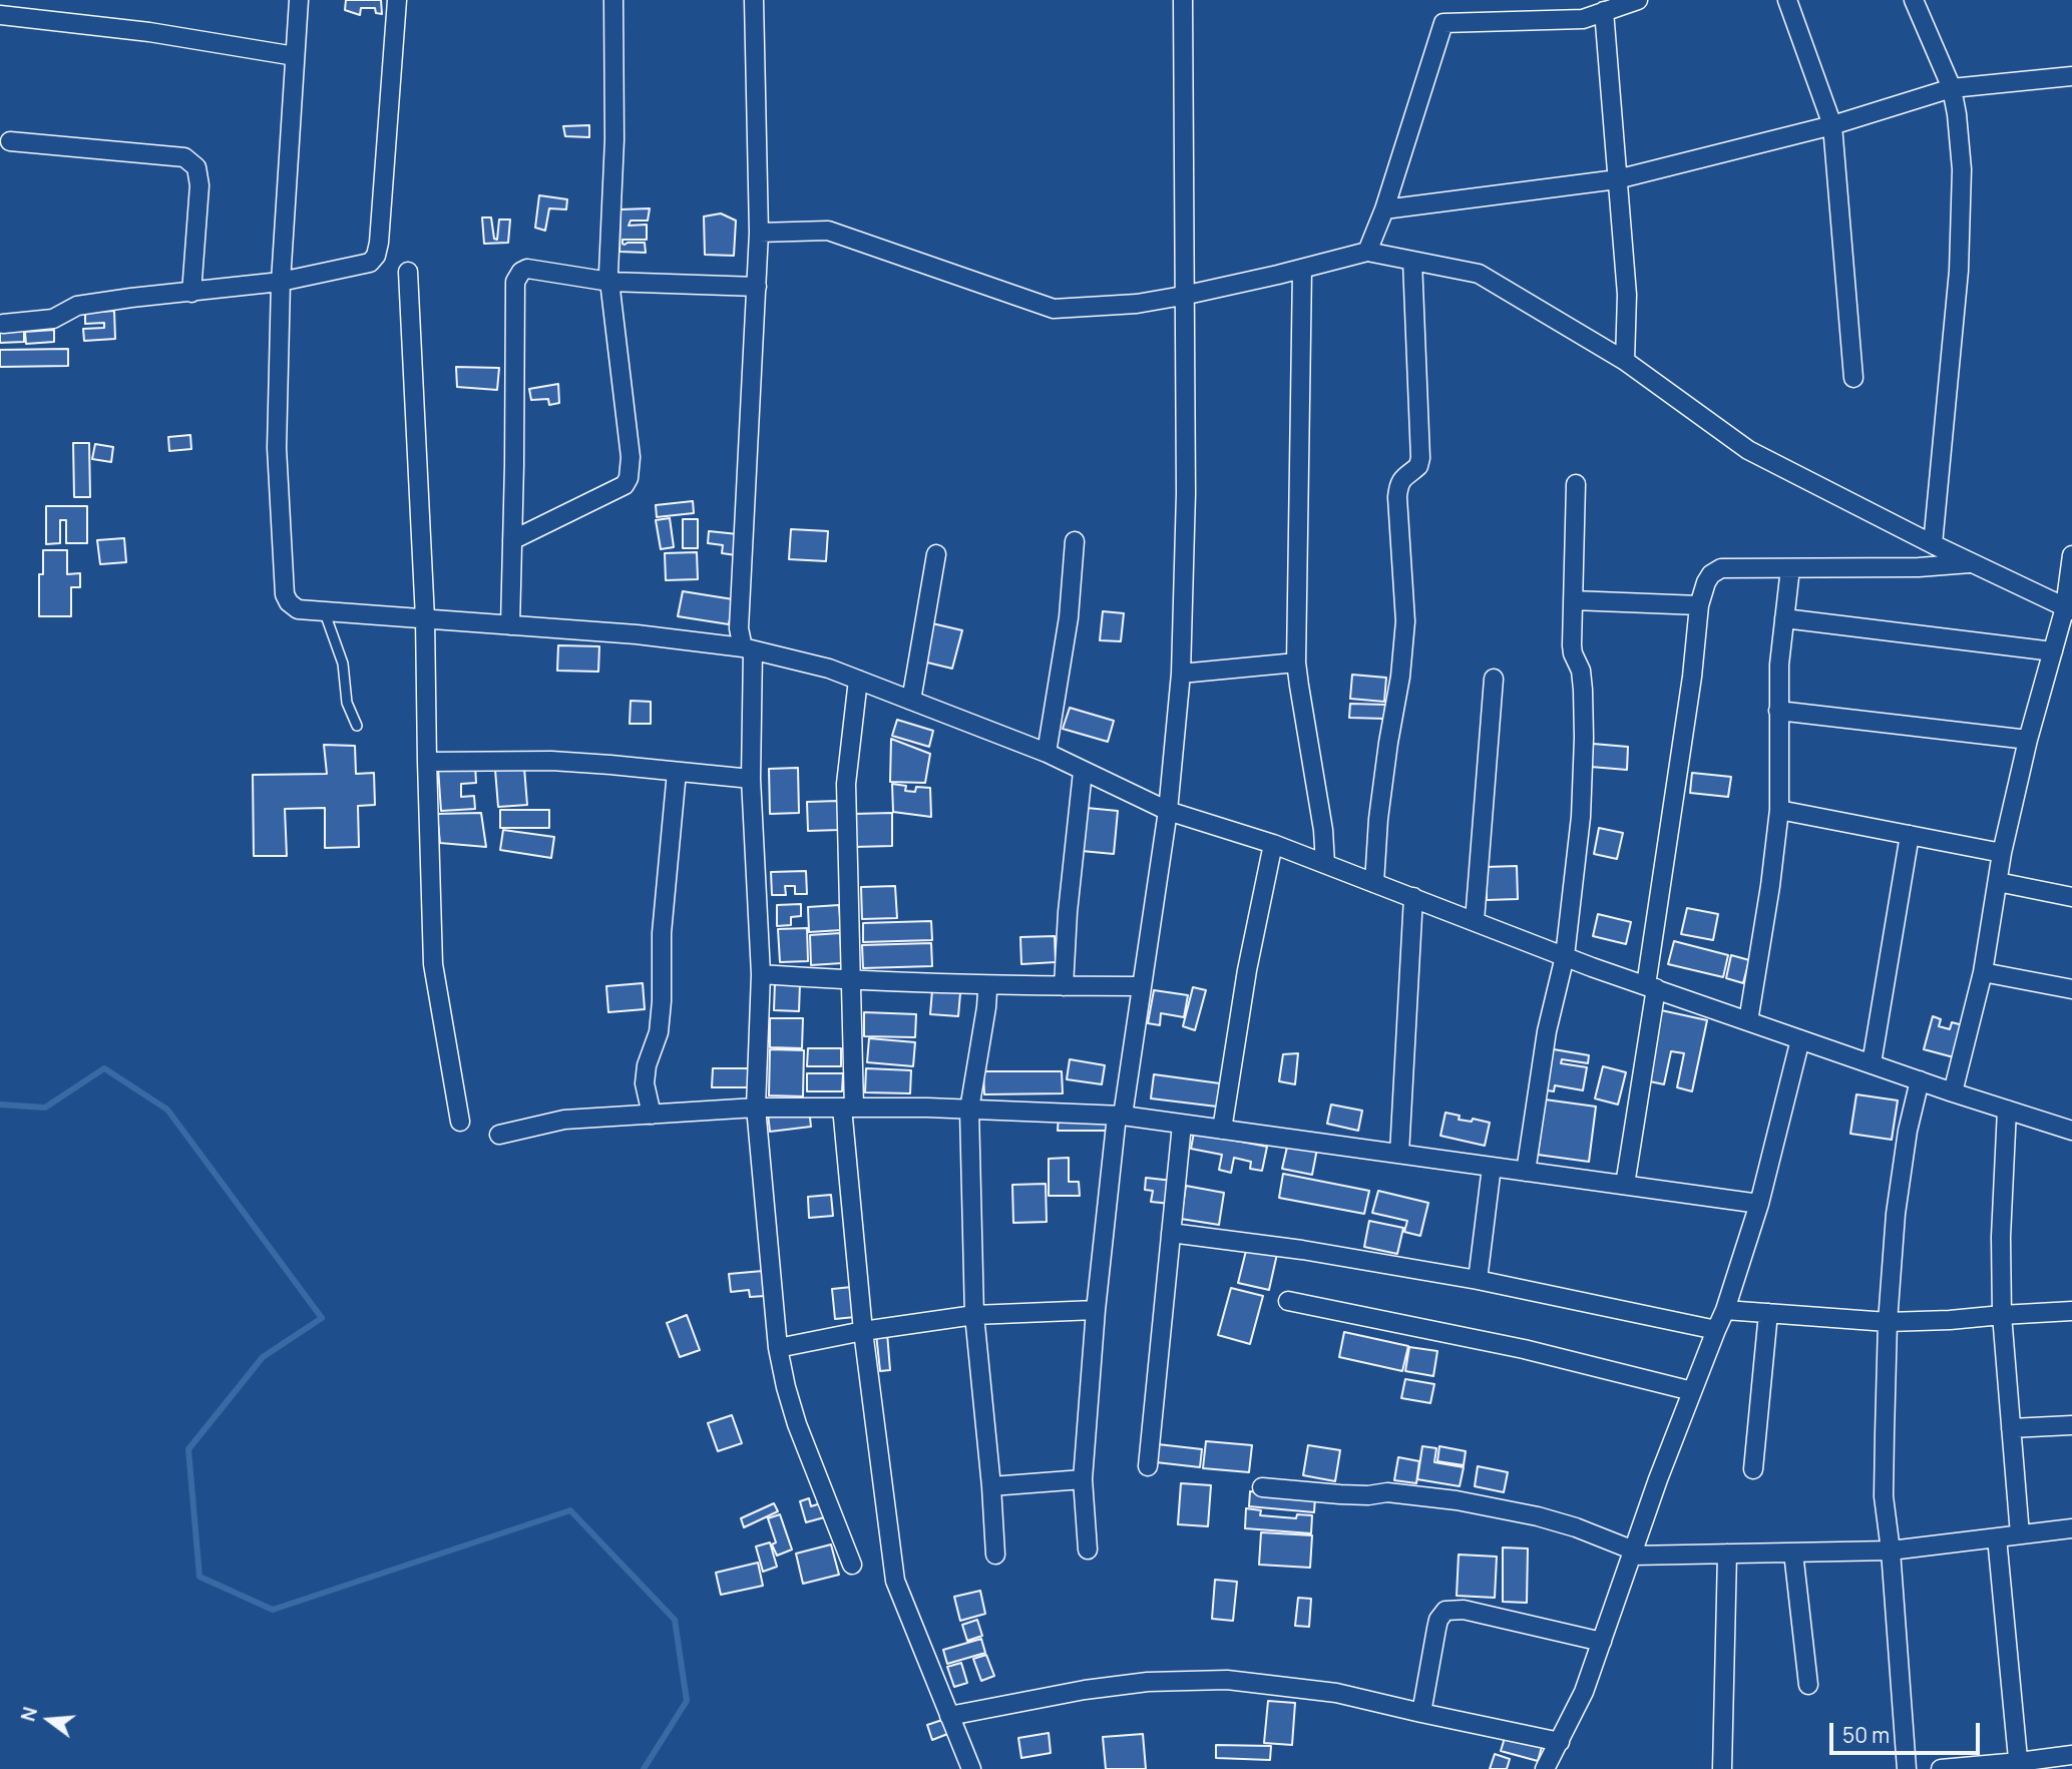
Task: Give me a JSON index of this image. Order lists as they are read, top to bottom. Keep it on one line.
{"scale_bar":"50 m","north":"left"}
